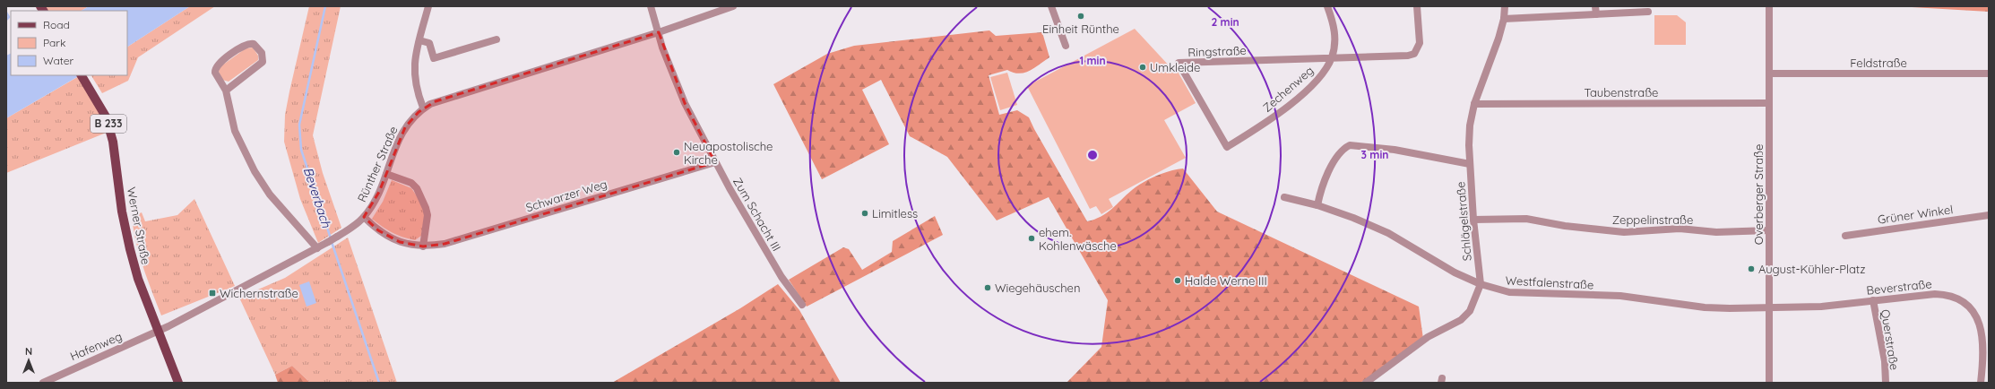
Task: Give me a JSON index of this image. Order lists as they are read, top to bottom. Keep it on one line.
{"streets":{"main road":["B 233","Werner Straße"],"street":["Ringstraße","Feldstraße","Zechenweg","Taubenstraße","Rünther Straße","Overberger Straße","Schwarzer Weg","Zum Schacht III","Grüner Winkel","Zeppelinstraße","Schlägelstraße","Westfalenstraße","Beverstraße","Querstraße","Hafenweg"]},"crossings":[["Ringstraße","Zechenweg"],["Feldstraße","Overberger Straße"],["Taubenstraße","Overberger Straße"],["Taubenstraße","Schlägelstraße"],["Rünther Straße","Schwarzer Weg"],["Rünther Straße","Zum Schacht III"],["Rünther Straße","Werner Straße"],["Rünther Straße","Hafenweg"],["Overberger Straße","Zeppelinstraße"],["Overberger Straße","Westfalenstraße"],["Overberger Straße","Beverstraße"],["Schwarzer Weg","Zum Schacht III"],["Zeppelinstraße","Schlägelstraße"],["Schlägelstraße","Westfalenstraße"],["Werner Straße","Hafenweg"],["Westfalenstraße","Beverstraße"],["Beverstraße","Querstraße"]],"water":["Beverbach"],"places":{"other":["Einheit Rünthe","Umkleide","Neuapostolische Kirche","Limitless","ehem. Kohlenwäsche","August-Kühler-Platz","Halde Werne III","Wiegehäuschen"],"transit":["Wichernstraße"]},"legend":["Road","Park","Water"],"north":"top","rings":["2 min","1 min","3 min"]}
